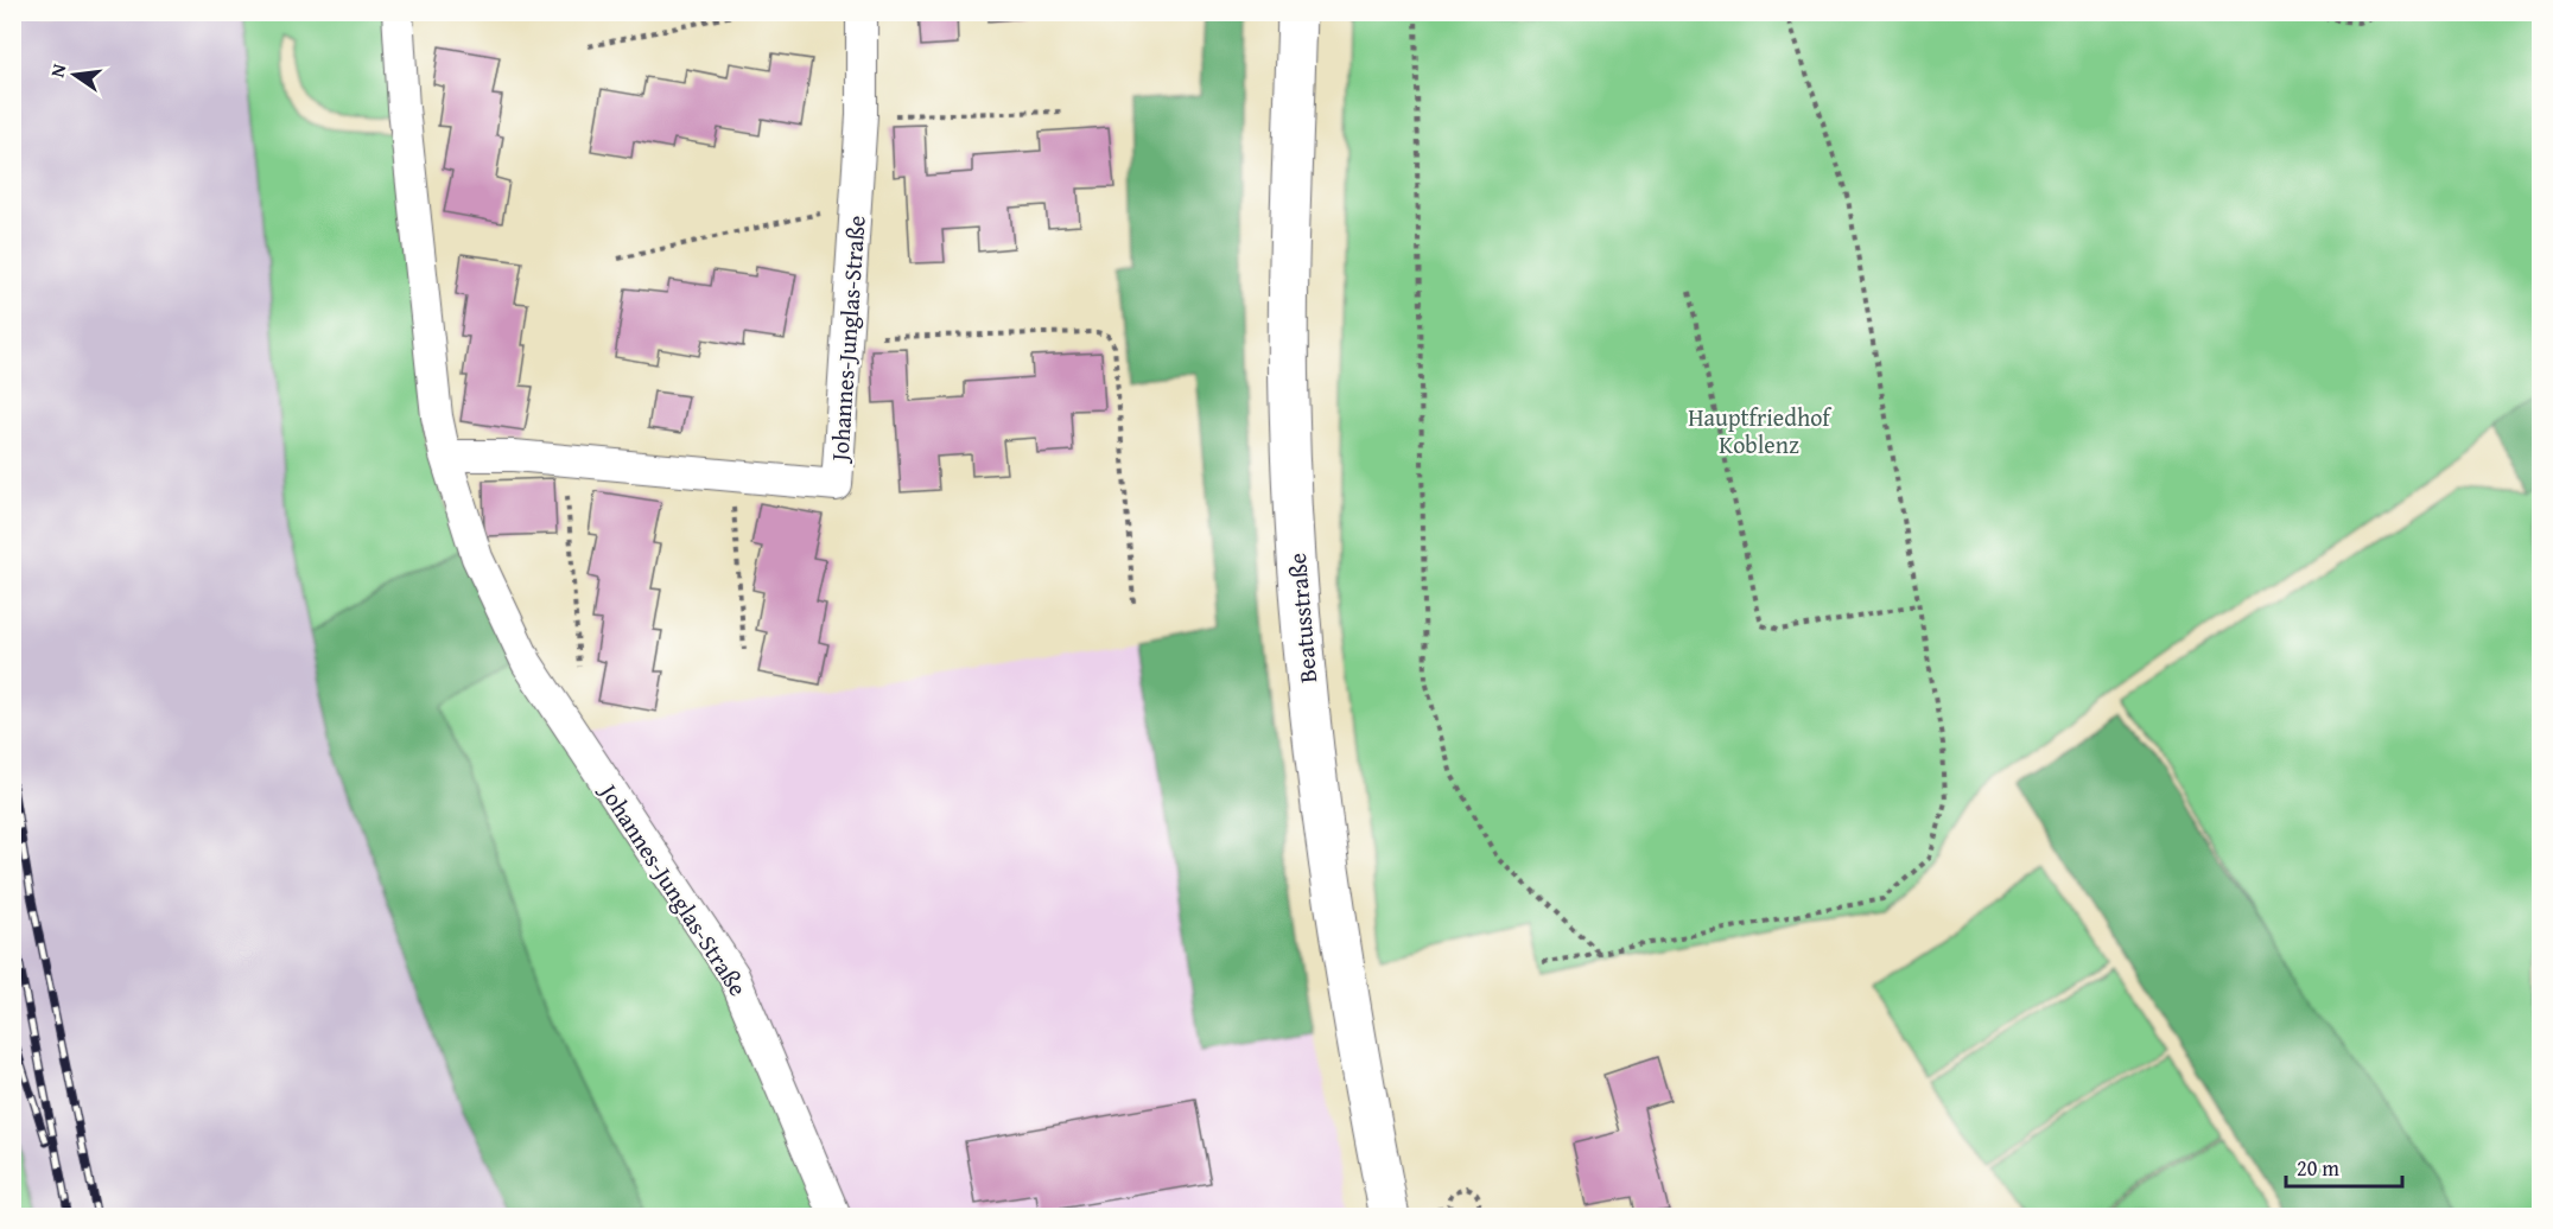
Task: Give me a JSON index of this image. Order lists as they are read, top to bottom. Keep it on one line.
{"streets":{"street":["Johannes-Junglas-Straße","Beatusstraße"]},"parks":["Hauptfriedhof Koblenz"],"scale_bar":"20 m","north":"left"}
